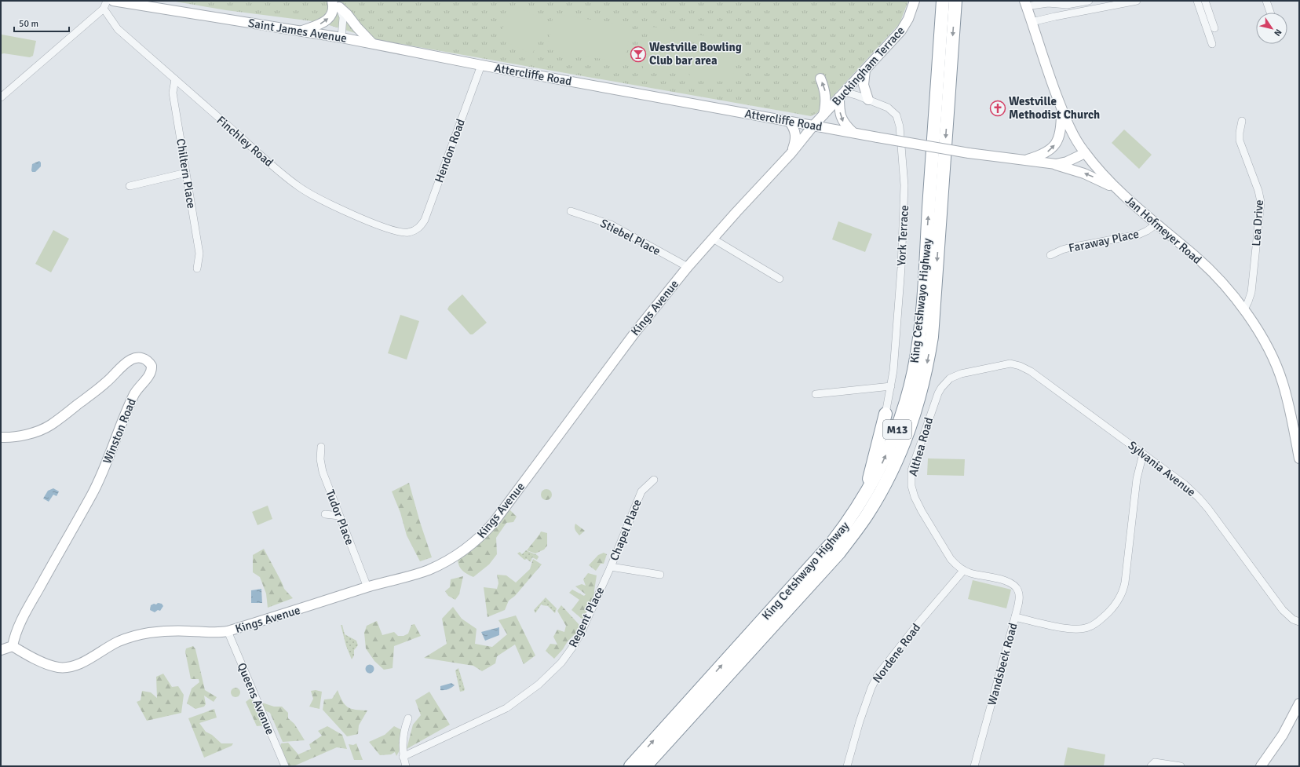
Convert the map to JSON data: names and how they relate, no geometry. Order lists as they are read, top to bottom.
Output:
{
  "streets": {
    "highway": ["King Cetshwayo Highway", "M13"],
    "street": [
      "Saint James Avenue",
      "Buckingham Terrace",
      "Attercliffe Road",
      "Finchley Road",
      "Hendon Road",
      "Chiltern Place",
      "Lea Drive",
      "Jan Hofmeyer Road",
      "York Terrace",
      "Stiebel Place",
      "Faraway Place",
      "Kings Avenue",
      "Winston Road",
      "Althea Road",
      "Sylvania Avenue",
      "Tudor Place",
      "Chapel Place",
      "Regent Place",
      "Nordene Road",
      "Wandsbeck Road",
      "Queens Avenue"
    ]
  },
  "crossings": [
    ["Saint James Avenue", "Attercliffe Road"],
    ["Saint James Avenue", "Hendon Road"],
    ["Buckingham Terrace", "Attercliffe Road"],
    ["Buckingham Terrace", "York Terrace"],
    ["Buckingham Terrace", "Kings Avenue"],
    ["Attercliffe Road", "Hendon Road"],
    ["Attercliffe Road", "Jan Hofmeyer Road"],
    ["Attercliffe Road", "Kings Avenue"],
    ["Finchley Road", "Hendon Road"],
    ["Finchley Road", "Chiltern Place"],
    ["Lea Drive", "Jan Hofmeyer Road"],
    ["Jan Hofmeyer Road", "Faraway Place"],
    ["Stiebel Place", "Kings Avenue"],
    ["Kings Avenue", "Winston Road"],
    ["Kings Avenue", "Tudor Place"],
    ["Kings Avenue", "Queens Avenue"],
    ["Althea Road", "Sylvania Avenue"],
    ["Althea Road", "Nordene Road"],
    ["Althea Road", "Wandsbeck Road"],
    ["Sylvania Avenue", "Wandsbeck Road"],
    ["Chapel Place", "Regent Place"]
  ],
  "places": {
    "bar": ["Westville Bowling Club bar area"],
    "church": ["Westville Methodist Church"]
  },
  "scale_bar": "50 m",
  "north": "bottom right"
}
